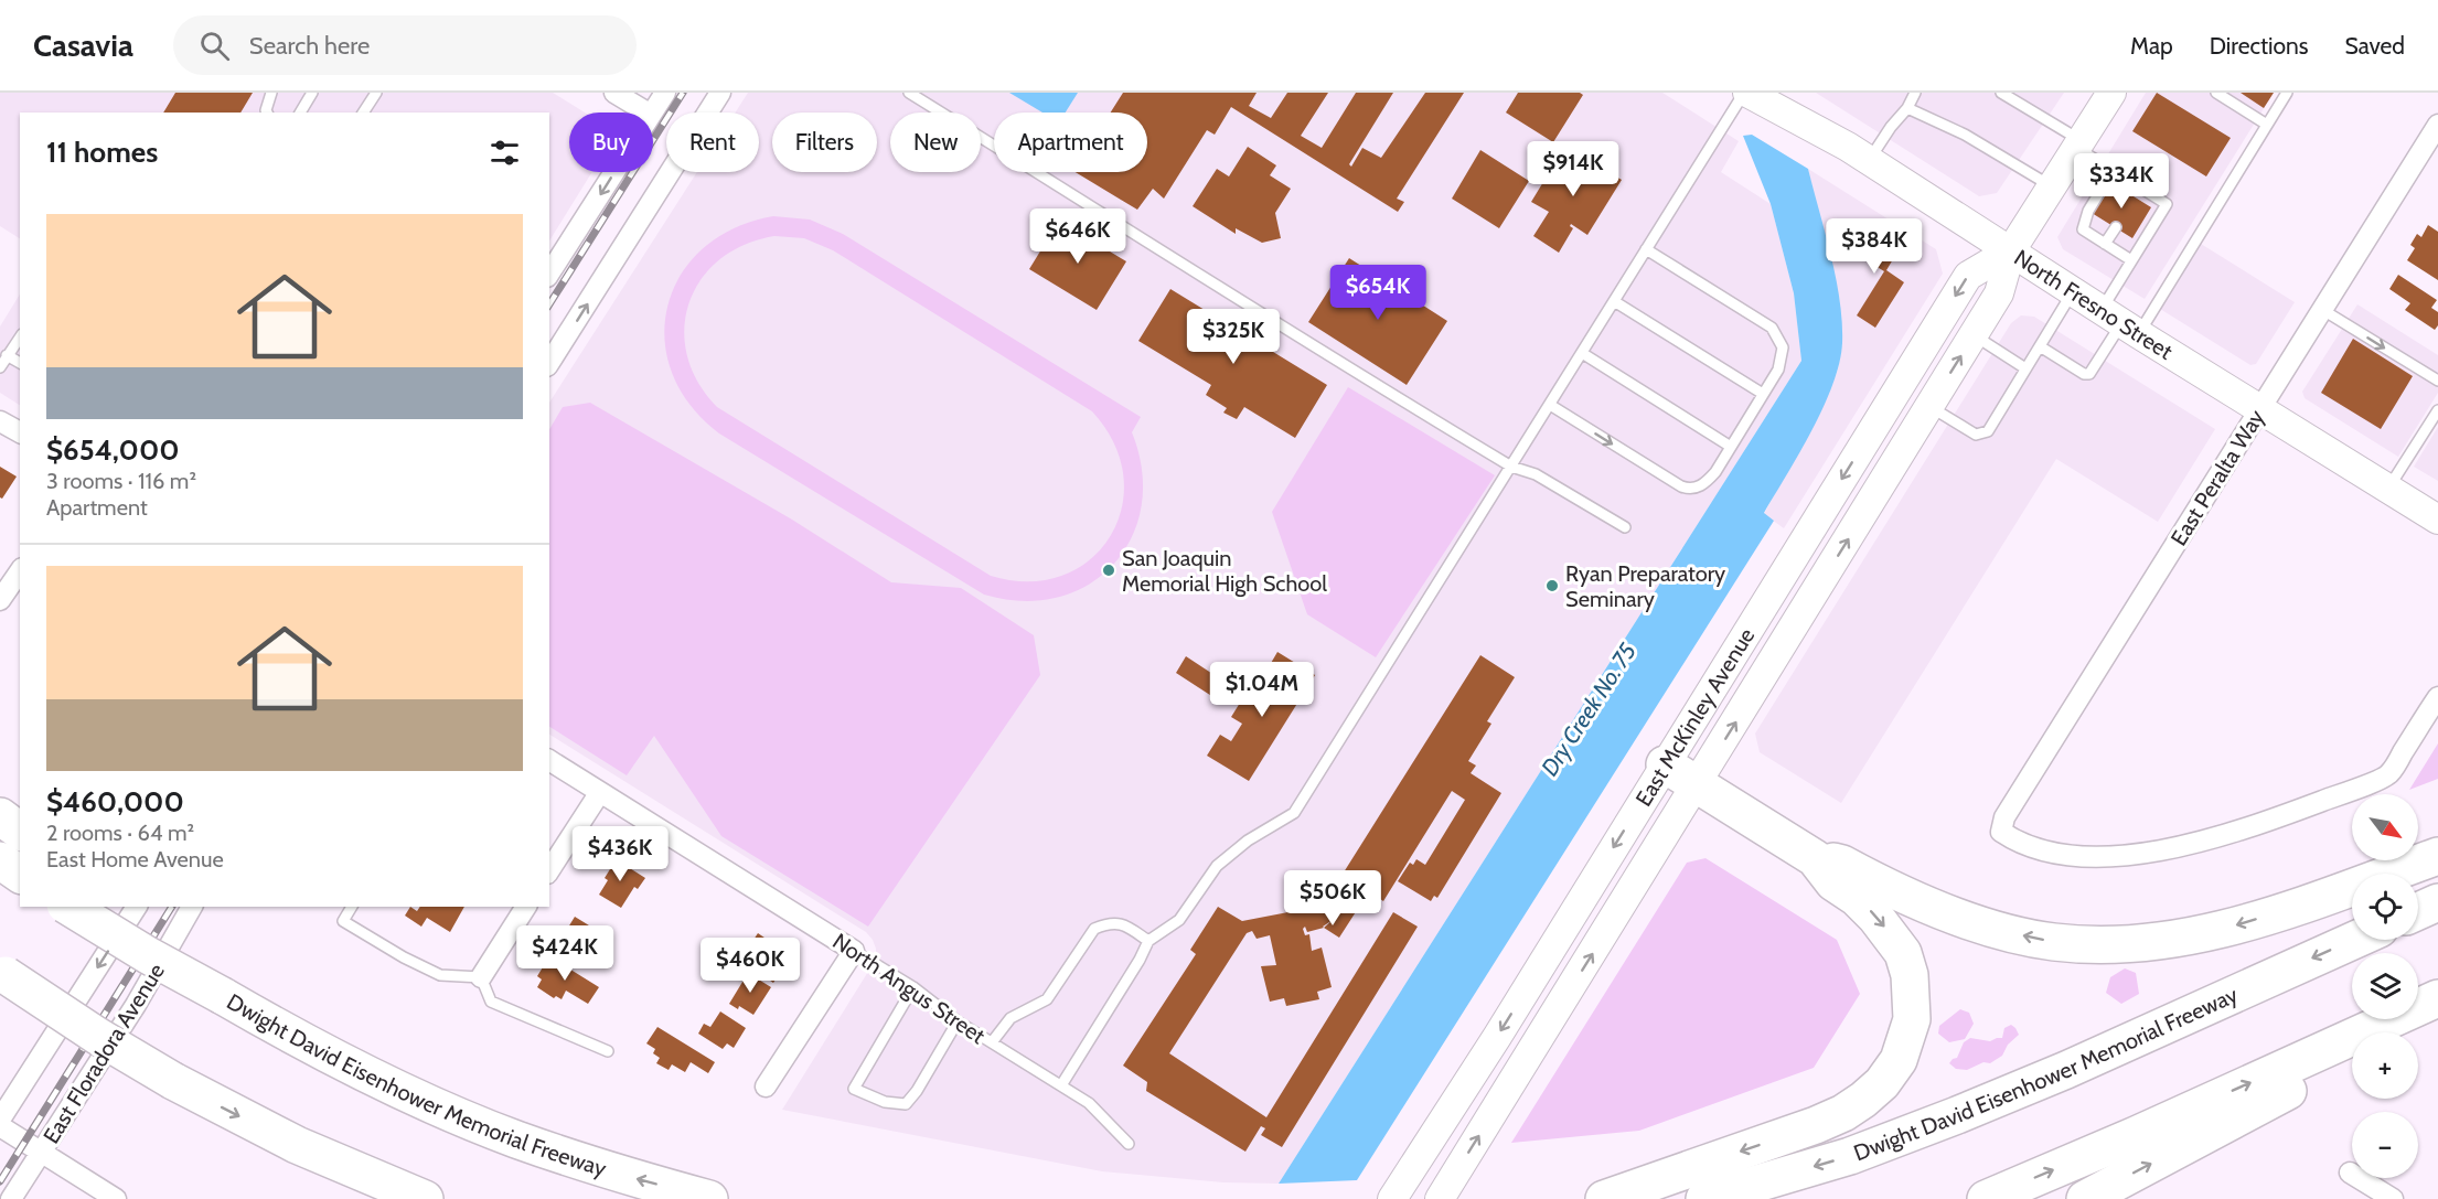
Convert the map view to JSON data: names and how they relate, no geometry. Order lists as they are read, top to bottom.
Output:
{
  "streets": {
    "highway": ["Dwight David Eisenhower Memorial Freeway"],
    "main road": ["North Fresno Street", "East McKinley Avenue"],
    "street": ["East Peralta Way", "North Angus Street", "East Floradora Avenue"]
  },
  "crossings": [
    ["North Fresno Street", "East Peralta Way"],
    ["North Fresno Street", "East McKinley Avenue"]
  ],
  "water": ["Dry Creek No. 75"],
  "places": ["San Joaquin Memorial High School", "Ryan Preparatory Seminary"],
  "north": "bottom right",
  "page": {
    "header": "Casavia",
    "search": "Search here",
    "nav": ["Map", "Directions", "Saved"],
    "chip": [
      "Buy",
      "Rent",
      "Filters",
      "New",
      "Apartment"
    ],
    "heading": "11 homes",
    "price": [
      "$914K",
      "$334K",
      "$646K",
      "$384K",
      "$654K",
      "$325K",
      "$1.04M",
      "$436K",
      "$506K",
      "$424K",
      "$460K"
    ],
    "list": [
      {
        "name": "$654,000",
        "note": "3 rooms · 116 m² · Apartment"
      },
      {
        "name": "$460,000",
        "note": "2 rooms · 64 m² · East Home Avenue"
      }
    ],
    "map_buttons": ["+", "−"]
  }
}
